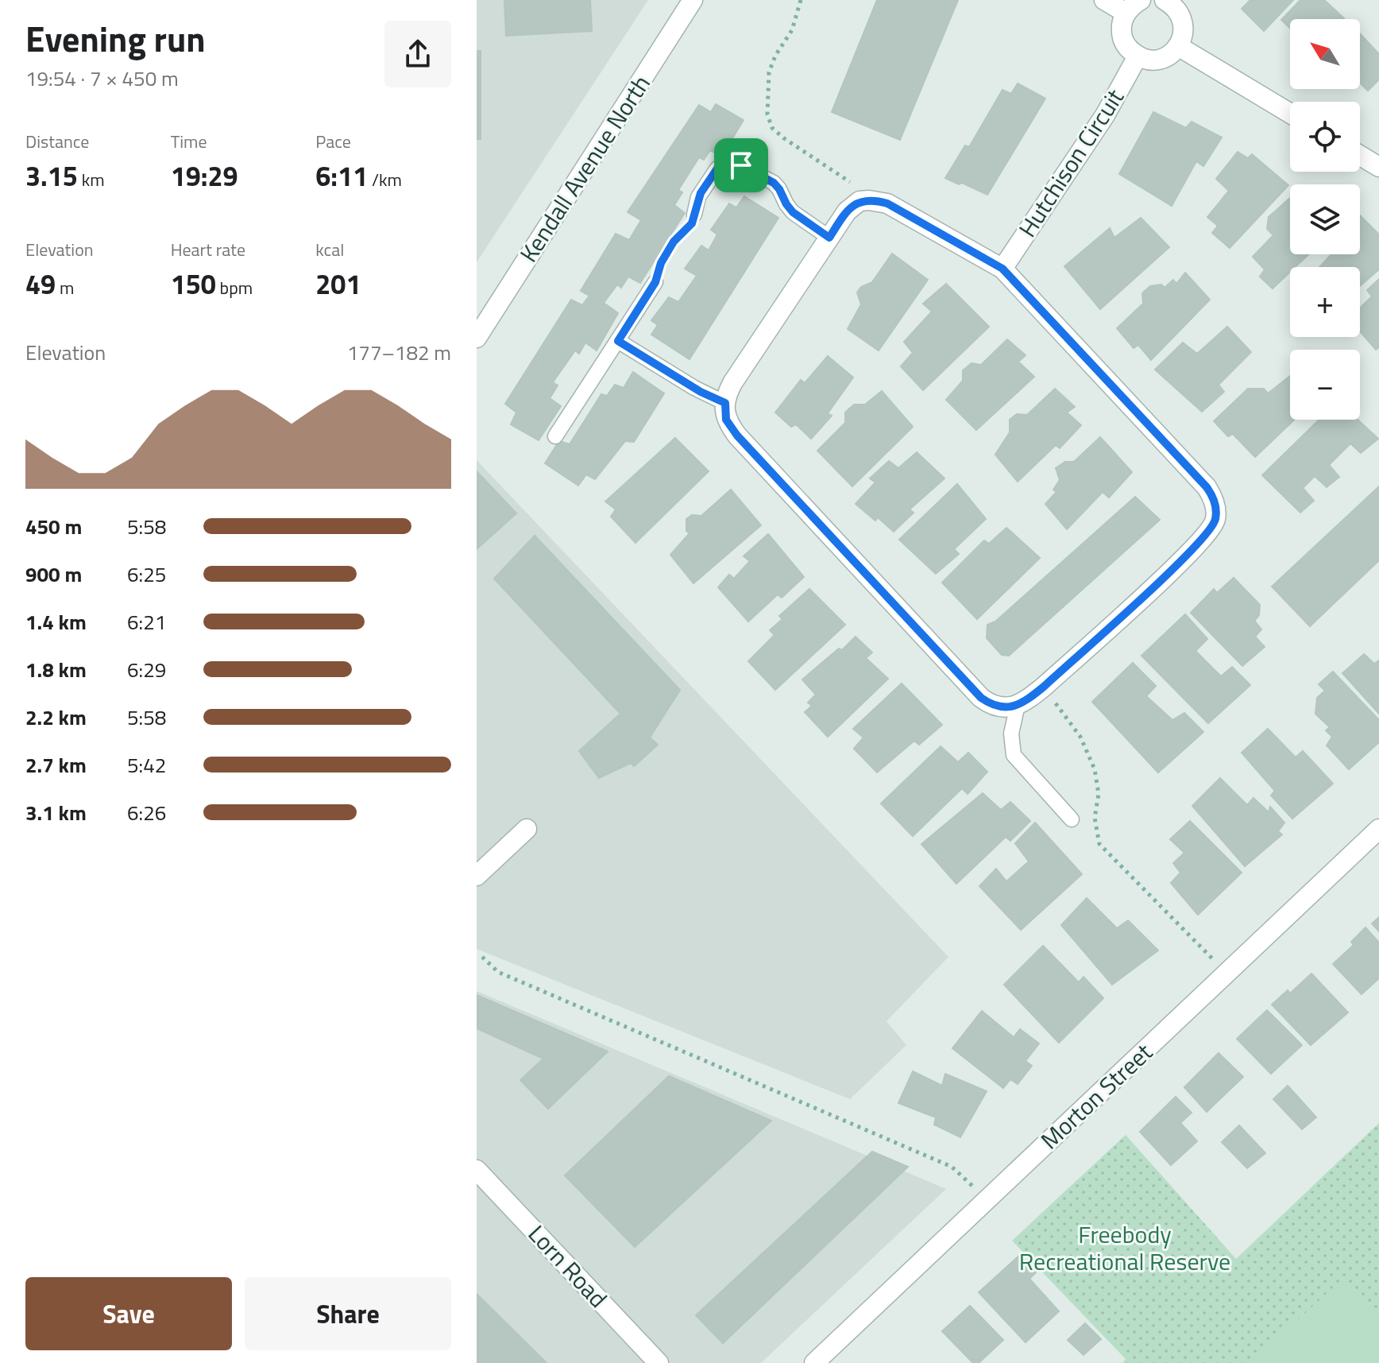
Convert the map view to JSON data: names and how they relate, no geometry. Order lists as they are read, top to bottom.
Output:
{
  "streets": {
    "street": [
      "Hutchison Circuit",
      "Kendall Avenue North",
      "Morton Street",
      "Lorn Road"
    ]
  },
  "parks": ["Freebody Recreational Reserve"],
  "north": "top left",
  "page": {
    "heading": ["Evening run", "19:54 · 7 × 450 m"],
    "map_buttons": ["+", "−"],
    "stats": [
      ["Distance", "3.15 km"],
      ["Time", "19:29"],
      ["Pace", "6:11 /km"],
      ["Elevation", "49 m"],
      ["Heart rate", "150 bpm"],
      ["kcal", "201"]
    ],
    "chart": ["Elevation", "177–182 m"],
    "list": [
      {
        "name": "450 m",
        "note": "5:58"
      },
      {
        "name": "900 m",
        "note": "6:25"
      },
      {
        "name": "1.4 km",
        "note": "6:21"
      },
      {
        "name": "1.8 km",
        "note": "6:29"
      },
      {
        "name": "2.2 km",
        "note": "5:58"
      },
      {
        "name": "2.7 km",
        "note": "5:42"
      },
      {
        "name": "3.1 km",
        "note": "6:26"
      }
    ],
    "buttons": ["Save", "Share"]
  }
}
